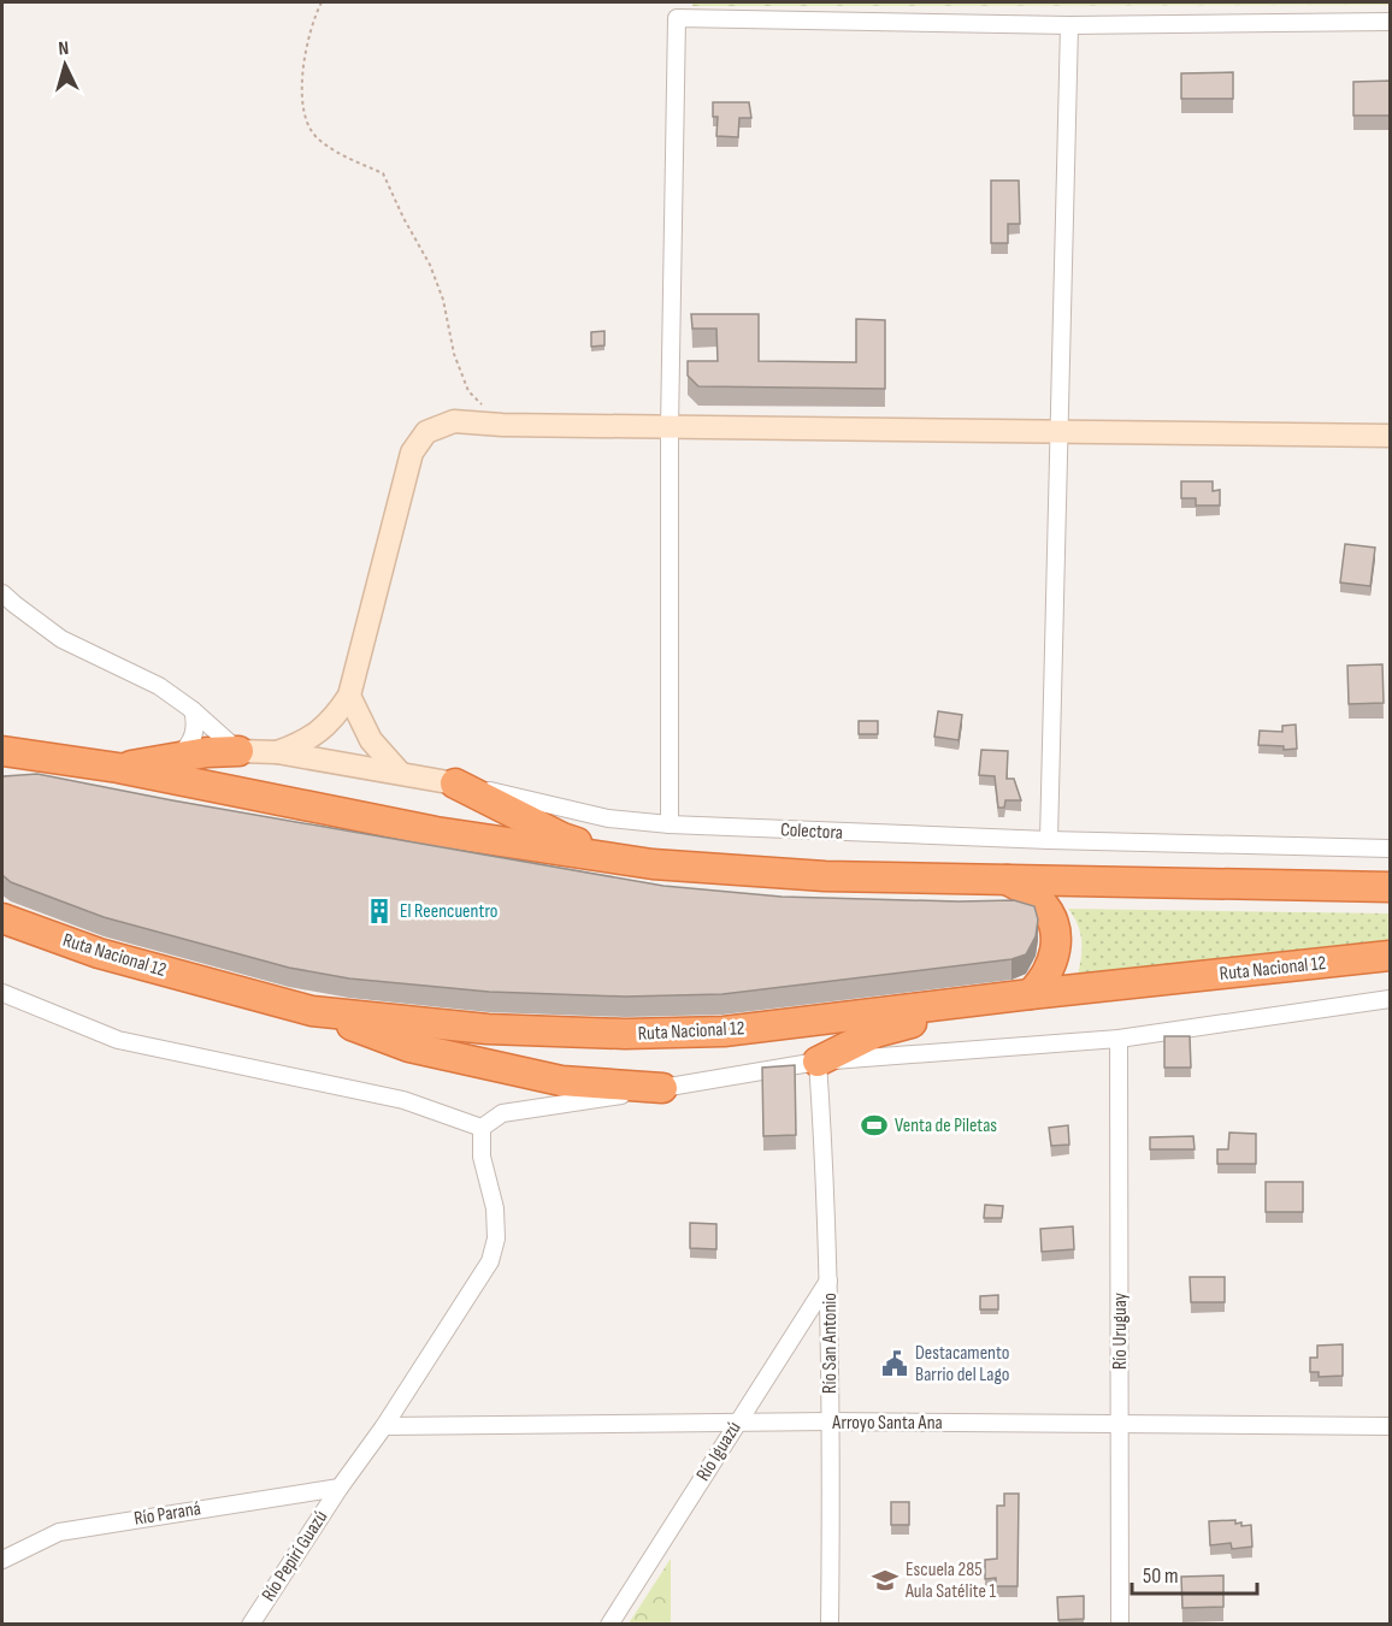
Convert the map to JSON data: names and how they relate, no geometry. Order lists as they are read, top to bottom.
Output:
{
  "streets": {
    "highway": ["Ruta Nacional 12"],
    "main road": ["Colectora"],
    "street": [
      "Río Uruguay",
      "Río San Antonio",
      "Arroyo Santa Ana",
      "Río Iguazú",
      "Río Paraná",
      "Río Pepirí Guazú"
    ]
  },
  "crossings": [
    ["Río Uruguay", "Arroyo Santa Ana"],
    ["Río San Antonio", "Arroyo Santa Ana"],
    ["Río San Antonio", "Río Iguazú"],
    ["Arroyo Santa Ana", "Río Iguazú"],
    ["Arroyo Santa Ana", "Río Pepirí Guazú"],
    ["Río Paraná", "Río Pepirí Guazú"]
  ],
  "places": {
    "building": ["El Reencuentro"],
    "sports": ["Venta de Piletas"],
    "public building": ["Destacamento Barrio del Lago"],
    "school or university": ["Escuela 285 Aula Satélite 1"]
  },
  "scale_bar": "50 m",
  "north": "top"
}
